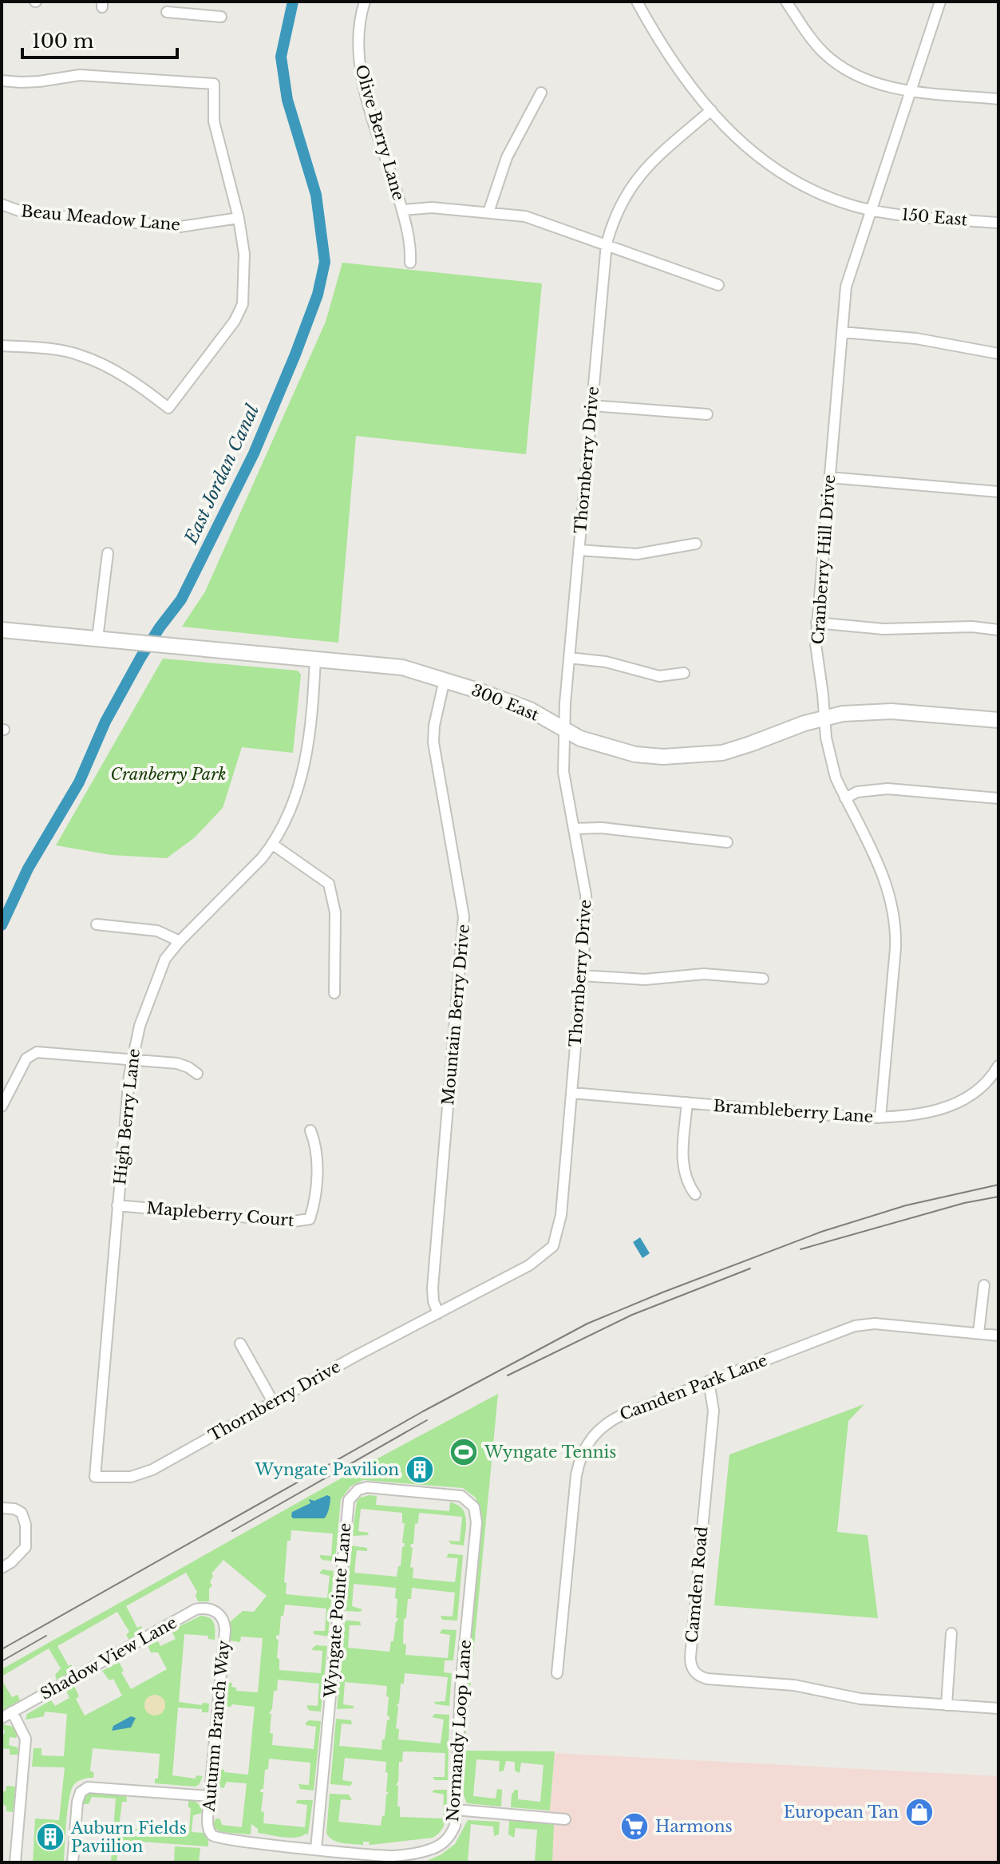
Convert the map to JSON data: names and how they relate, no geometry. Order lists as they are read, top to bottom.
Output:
{
  "streets": {
    "street": [
      "Olive Berry Lane",
      "150 East",
      "Beau Meadow Lane",
      "Thornberry Drive",
      "Cranberry Hill Drive",
      "300 East",
      "Mountain Berry Drive",
      "Brambleberry Lane",
      "High Berry Lane",
      "Mapleberry Court",
      "Camden Park Lane",
      "Camden Road",
      "Wyngate Pointe Lane",
      "Shadow View Lane",
      "Autumn Branch Way",
      "Normandy Loop Lane"
    ]
  },
  "crossings": [
    ["150 East", "Cranberry Hill Drive"],
    ["Thornberry Drive", "300 East"],
    ["Thornberry Drive", "Mountain Berry Drive"],
    ["Thornberry Drive", "Brambleberry Lane"],
    ["Thornberry Drive", "High Berry Lane"],
    ["Cranberry Hill Drive", "300 East"],
    ["Cranberry Hill Drive", "Brambleberry Lane"],
    ["300 East", "Mountain Berry Drive"],
    ["300 East", "High Berry Lane"],
    ["High Berry Lane", "Mapleberry Court"],
    ["Camden Park Lane", "Camden Road"],
    ["Wyngate Pointe Lane", "Normandy Loop Lane"],
    ["Shadow View Lane", "Autumn Branch Way"],
    ["Autumn Branch Way", "Normandy Loop Lane"]
  ],
  "water": ["East Jordan Canal"],
  "parks": ["Cranberry Park"],
  "places": {
    "sports": ["Wyngate Tennis"],
    "building": ["Wyngate Pavilion", "Auburn Fields Paviilion"],
    "shop": ["European Tan"],
    "supermarket": ["Harmons"]
  },
  "scale_bar": "100 m"
}
